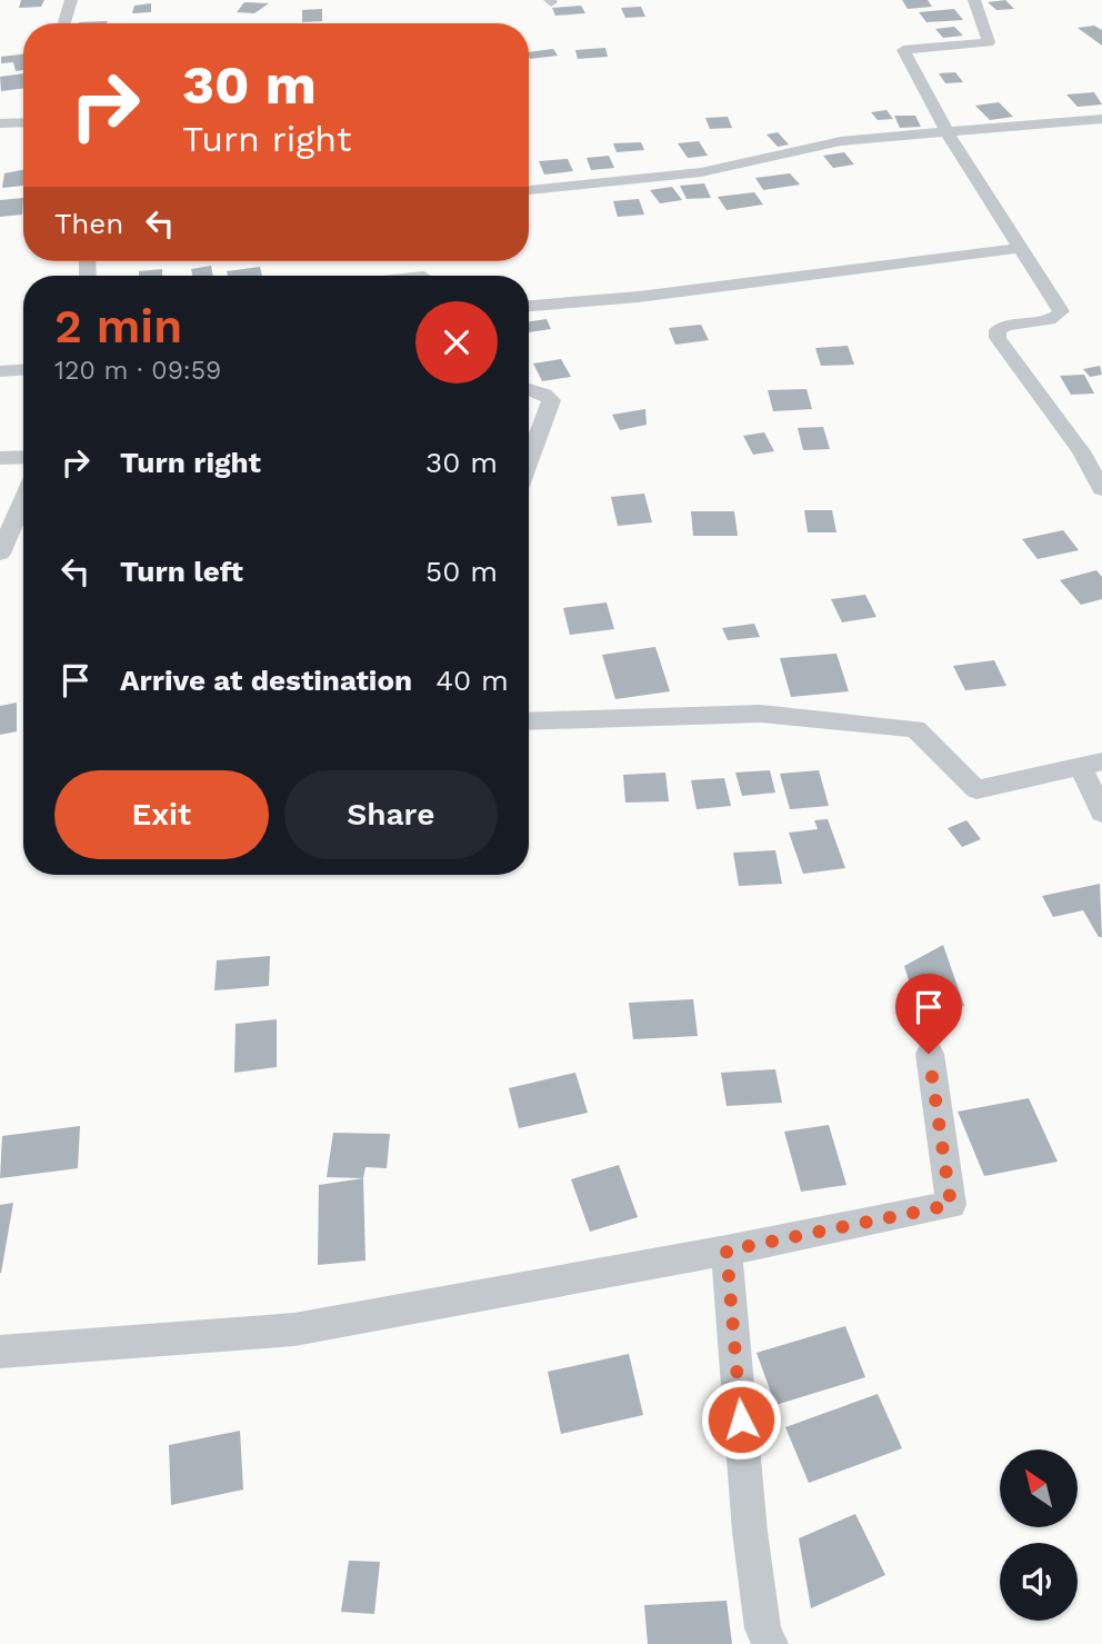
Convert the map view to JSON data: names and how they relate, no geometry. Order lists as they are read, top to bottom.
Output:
{
  "north": "top left",
  "page": {
    "turn": ["30 m", "Turn right"],
    "then": "Then",
    "heading": ["2 min", "120 m · 09:59"],
    "list": [
      {
        "name": "Turn right",
        "value": "30 m"
      },
      {
        "name": "Turn left",
        "value": "50 m"
      },
      {
        "name": "Arrive at destination",
        "value": "40 m"
      }
    ],
    "buttons": ["Exit", "Share"]
  }
}
